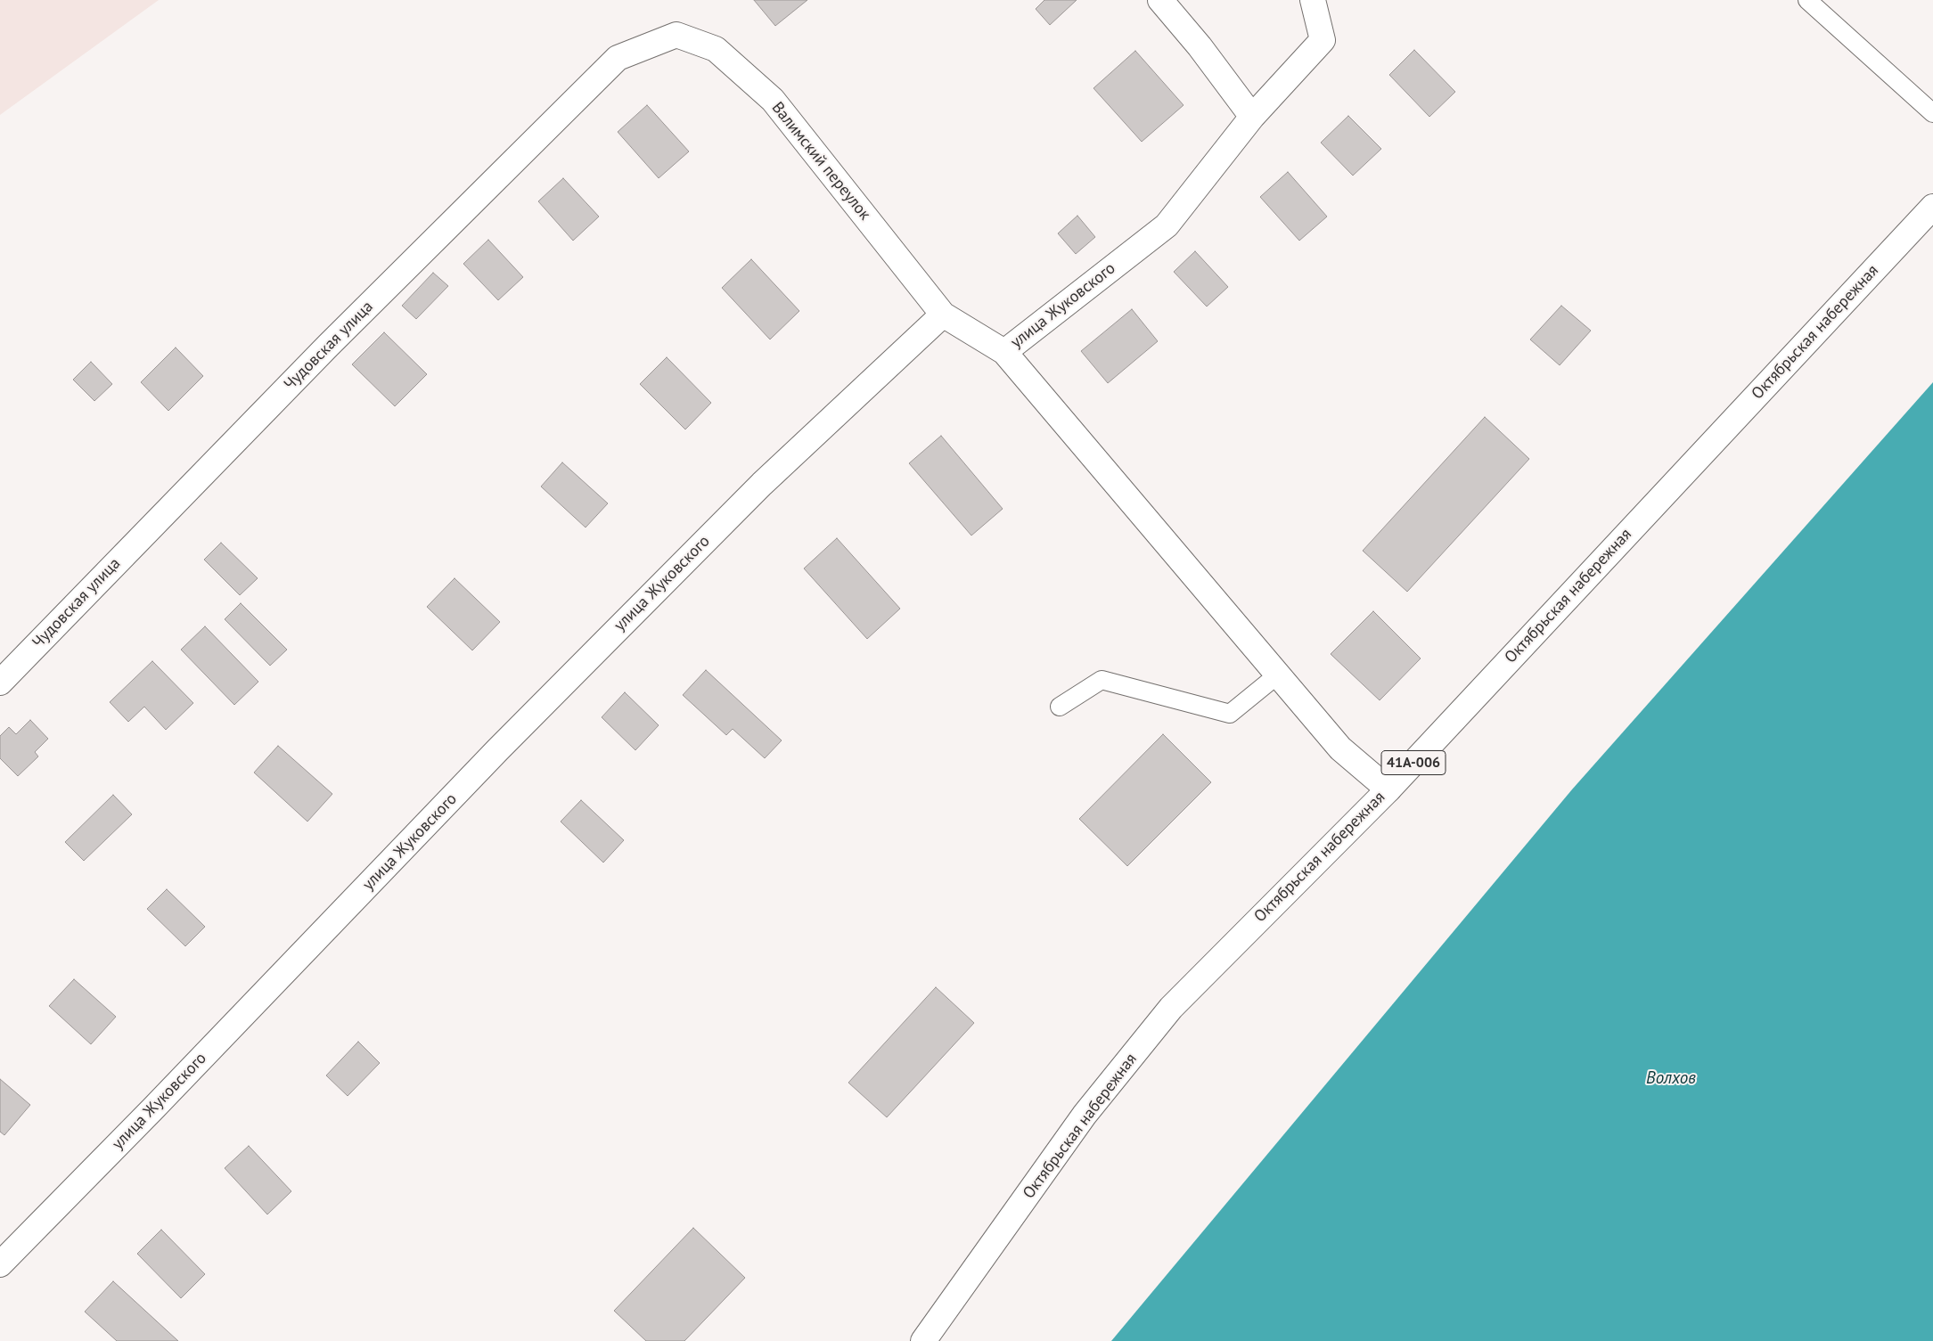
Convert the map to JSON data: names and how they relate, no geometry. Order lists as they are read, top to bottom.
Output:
{
  "streets": {
    "street": [
      "Валимский переулок",
      "улица Жуковского",
      "Октябрьская набережная",
      "Чудовская улица",
      "41А-006"
    ]
  },
  "crossings": [
    ["Валимский переулок", "улица Жуковского"],
    ["Валимский переулок", "Чудовская улица"]
  ],
  "water": ["Волхов"]
}
